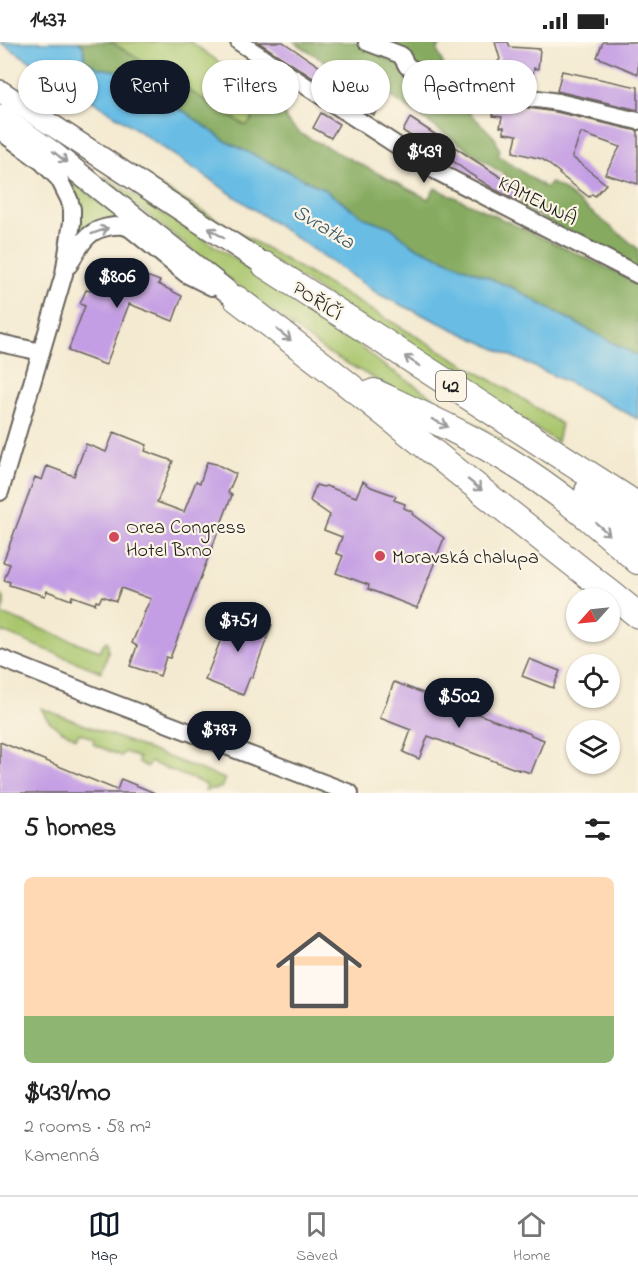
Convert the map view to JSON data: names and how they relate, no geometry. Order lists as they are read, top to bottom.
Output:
{
  "streets": {
    "highway": ["POŘÍČÍ", "42"],
    "street": ["KAMENNÁ"]
  },
  "crossings": [
    ["POŘÍČÍ", "42"]
  ],
  "water": ["Svratka"],
  "places": ["Orea Congress Hotel Brno", "Moravská chalupa"],
  "north": "bottom left",
  "page": {
    "status": "14:37",
    "chip": [
      "Buy",
      "Rent",
      "Filters",
      "New",
      "Apartment"
    ],
    "price": [
      "$439",
      "$806",
      "$751",
      "$502",
      "$787"
    ],
    "heading": "5 homes",
    "list": [
      {
        "name": "$439/mo",
        "note": "2 rooms · 58 m² · Kamenná"
      }
    ],
    "tabs": ["Map", "Saved", "Home"]
  }
}
